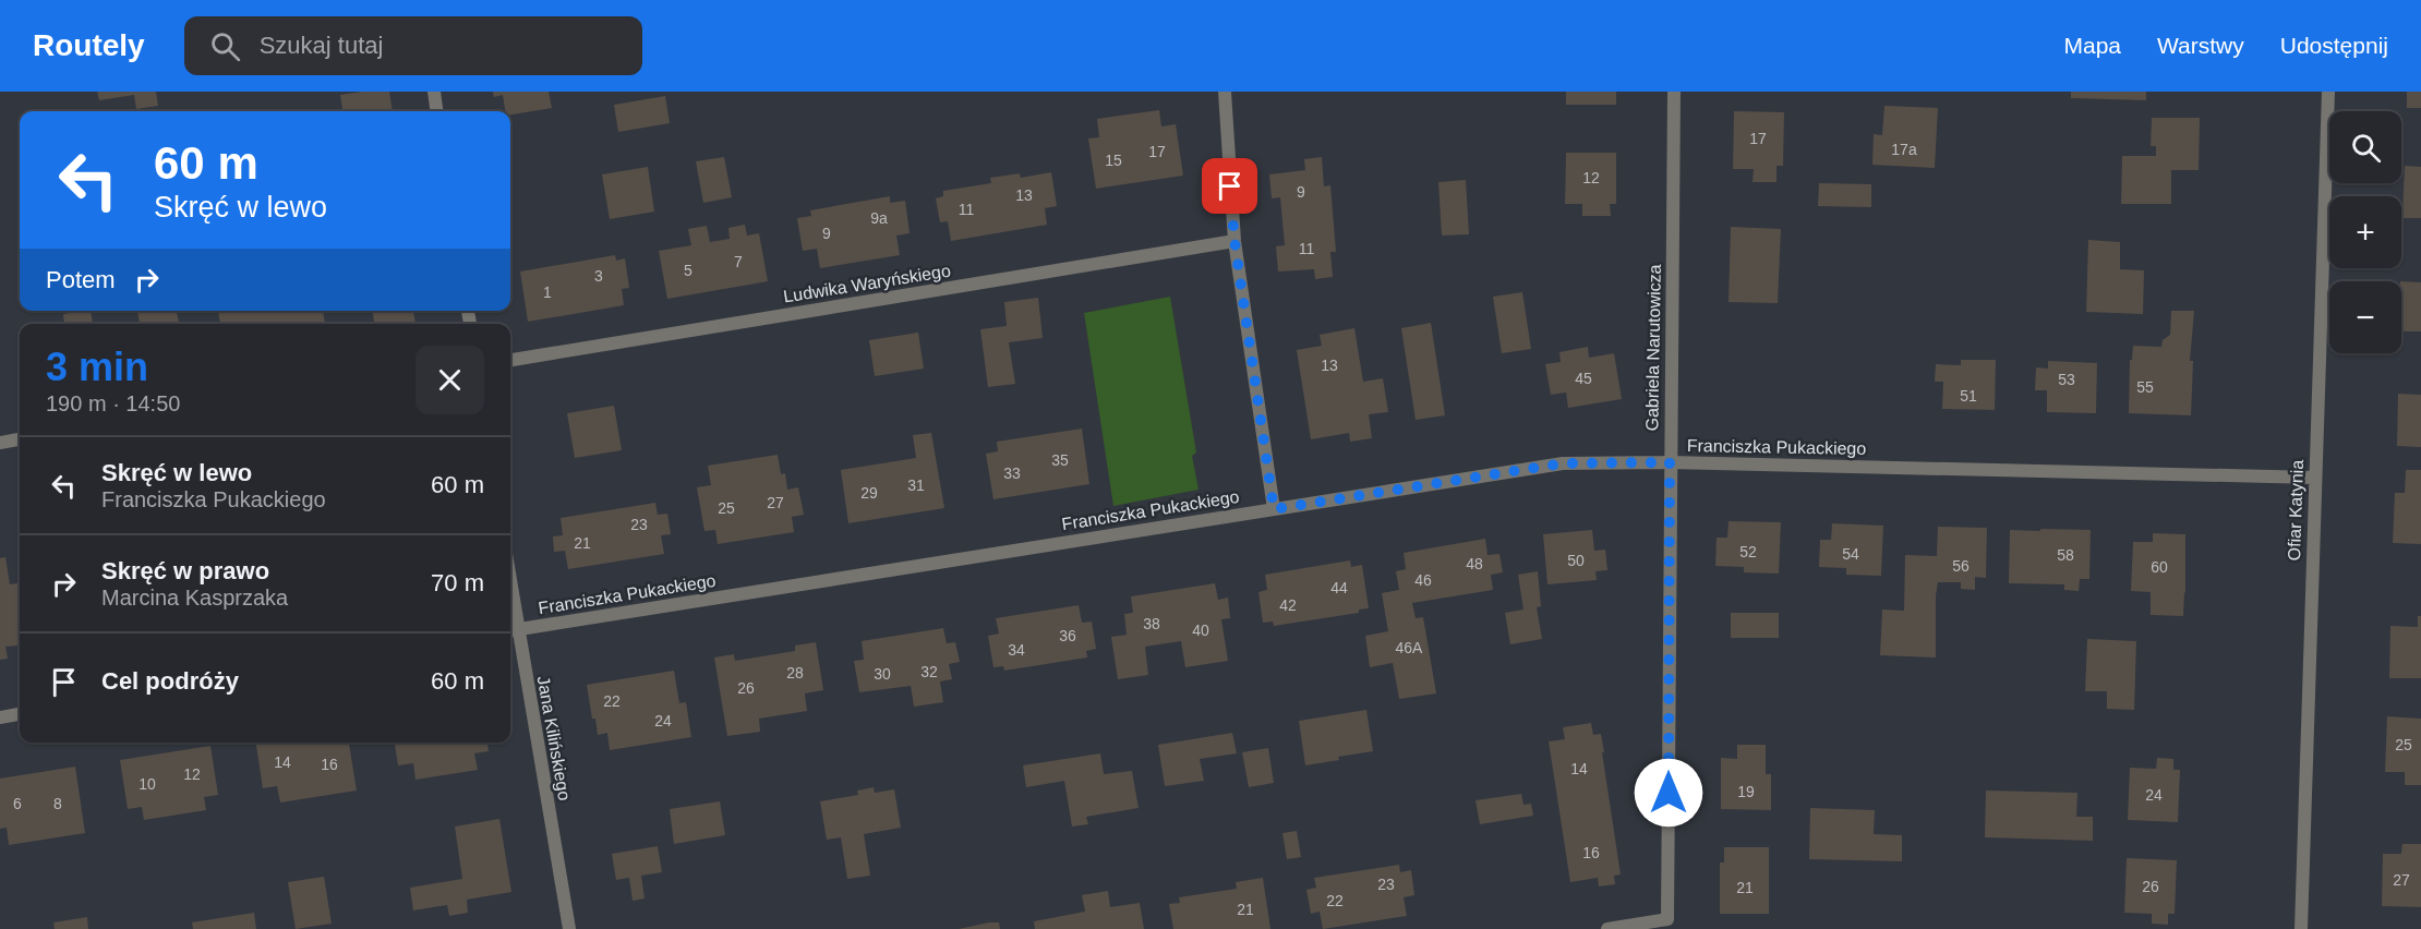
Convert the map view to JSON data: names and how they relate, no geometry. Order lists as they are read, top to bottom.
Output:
{
  "streets": {
    "street": [
      "Ludwika Waryńskiego",
      "Gabriela Narutowicza",
      "Franciszka Pukackiego",
      "Ofiar Katynia",
      "Jana Kilińskiego"
    ]
  },
  "crossings": [
    ["Gabriela Narutowicza", "Franciszka Pukackiego"],
    ["Franciszka Pukackiego", "Ofiar Katynia"],
    ["Franciszka Pukackiego", "Jana Kilińskiego"]
  ],
  "house_numbers": [
    "17",
    "17a",
    "17",
    "15",
    "12",
    "9",
    "13",
    "11",
    "9a",
    "9",
    "11",
    "7",
    "5",
    "3",
    "1",
    "13",
    "45",
    "53",
    "55",
    "51",
    "35",
    "33",
    "31",
    "29",
    "27",
    "25",
    "23",
    "21",
    "52",
    "54",
    "58",
    "50",
    "48",
    "56",
    "60",
    "46",
    "44",
    "42",
    "38",
    "40",
    "36",
    "46A",
    "34",
    "32",
    "28",
    "30",
    "26",
    "22",
    "24",
    "25",
    "14",
    "16",
    "14",
    "12",
    "10",
    "19",
    "24",
    "6",
    "8",
    "16",
    "27",
    "23",
    "26",
    "21",
    "22",
    "21"
  ],
  "page": {
    "header": "Routely",
    "search": "Szukaj tutaj",
    "nav": ["Mapa", "Warstwy", "Udostępnij"],
    "map_buttons": ["+", "−"],
    "turn": ["60 m", "Skręć w lewo"],
    "then": "Potem",
    "heading": ["3 min", "190 m · 14:50"],
    "list": [
      {
        "name": "Skręć w lewo",
        "note": "Franciszka Pukackiego",
        "value": "60 m"
      },
      {
        "name": "Skręć w prawo",
        "note": "Marcina Kasprzaka",
        "value": "70 m"
      },
      {
        "name": "Cel podróży",
        "value": "60 m"
      }
    ]
  }
}
